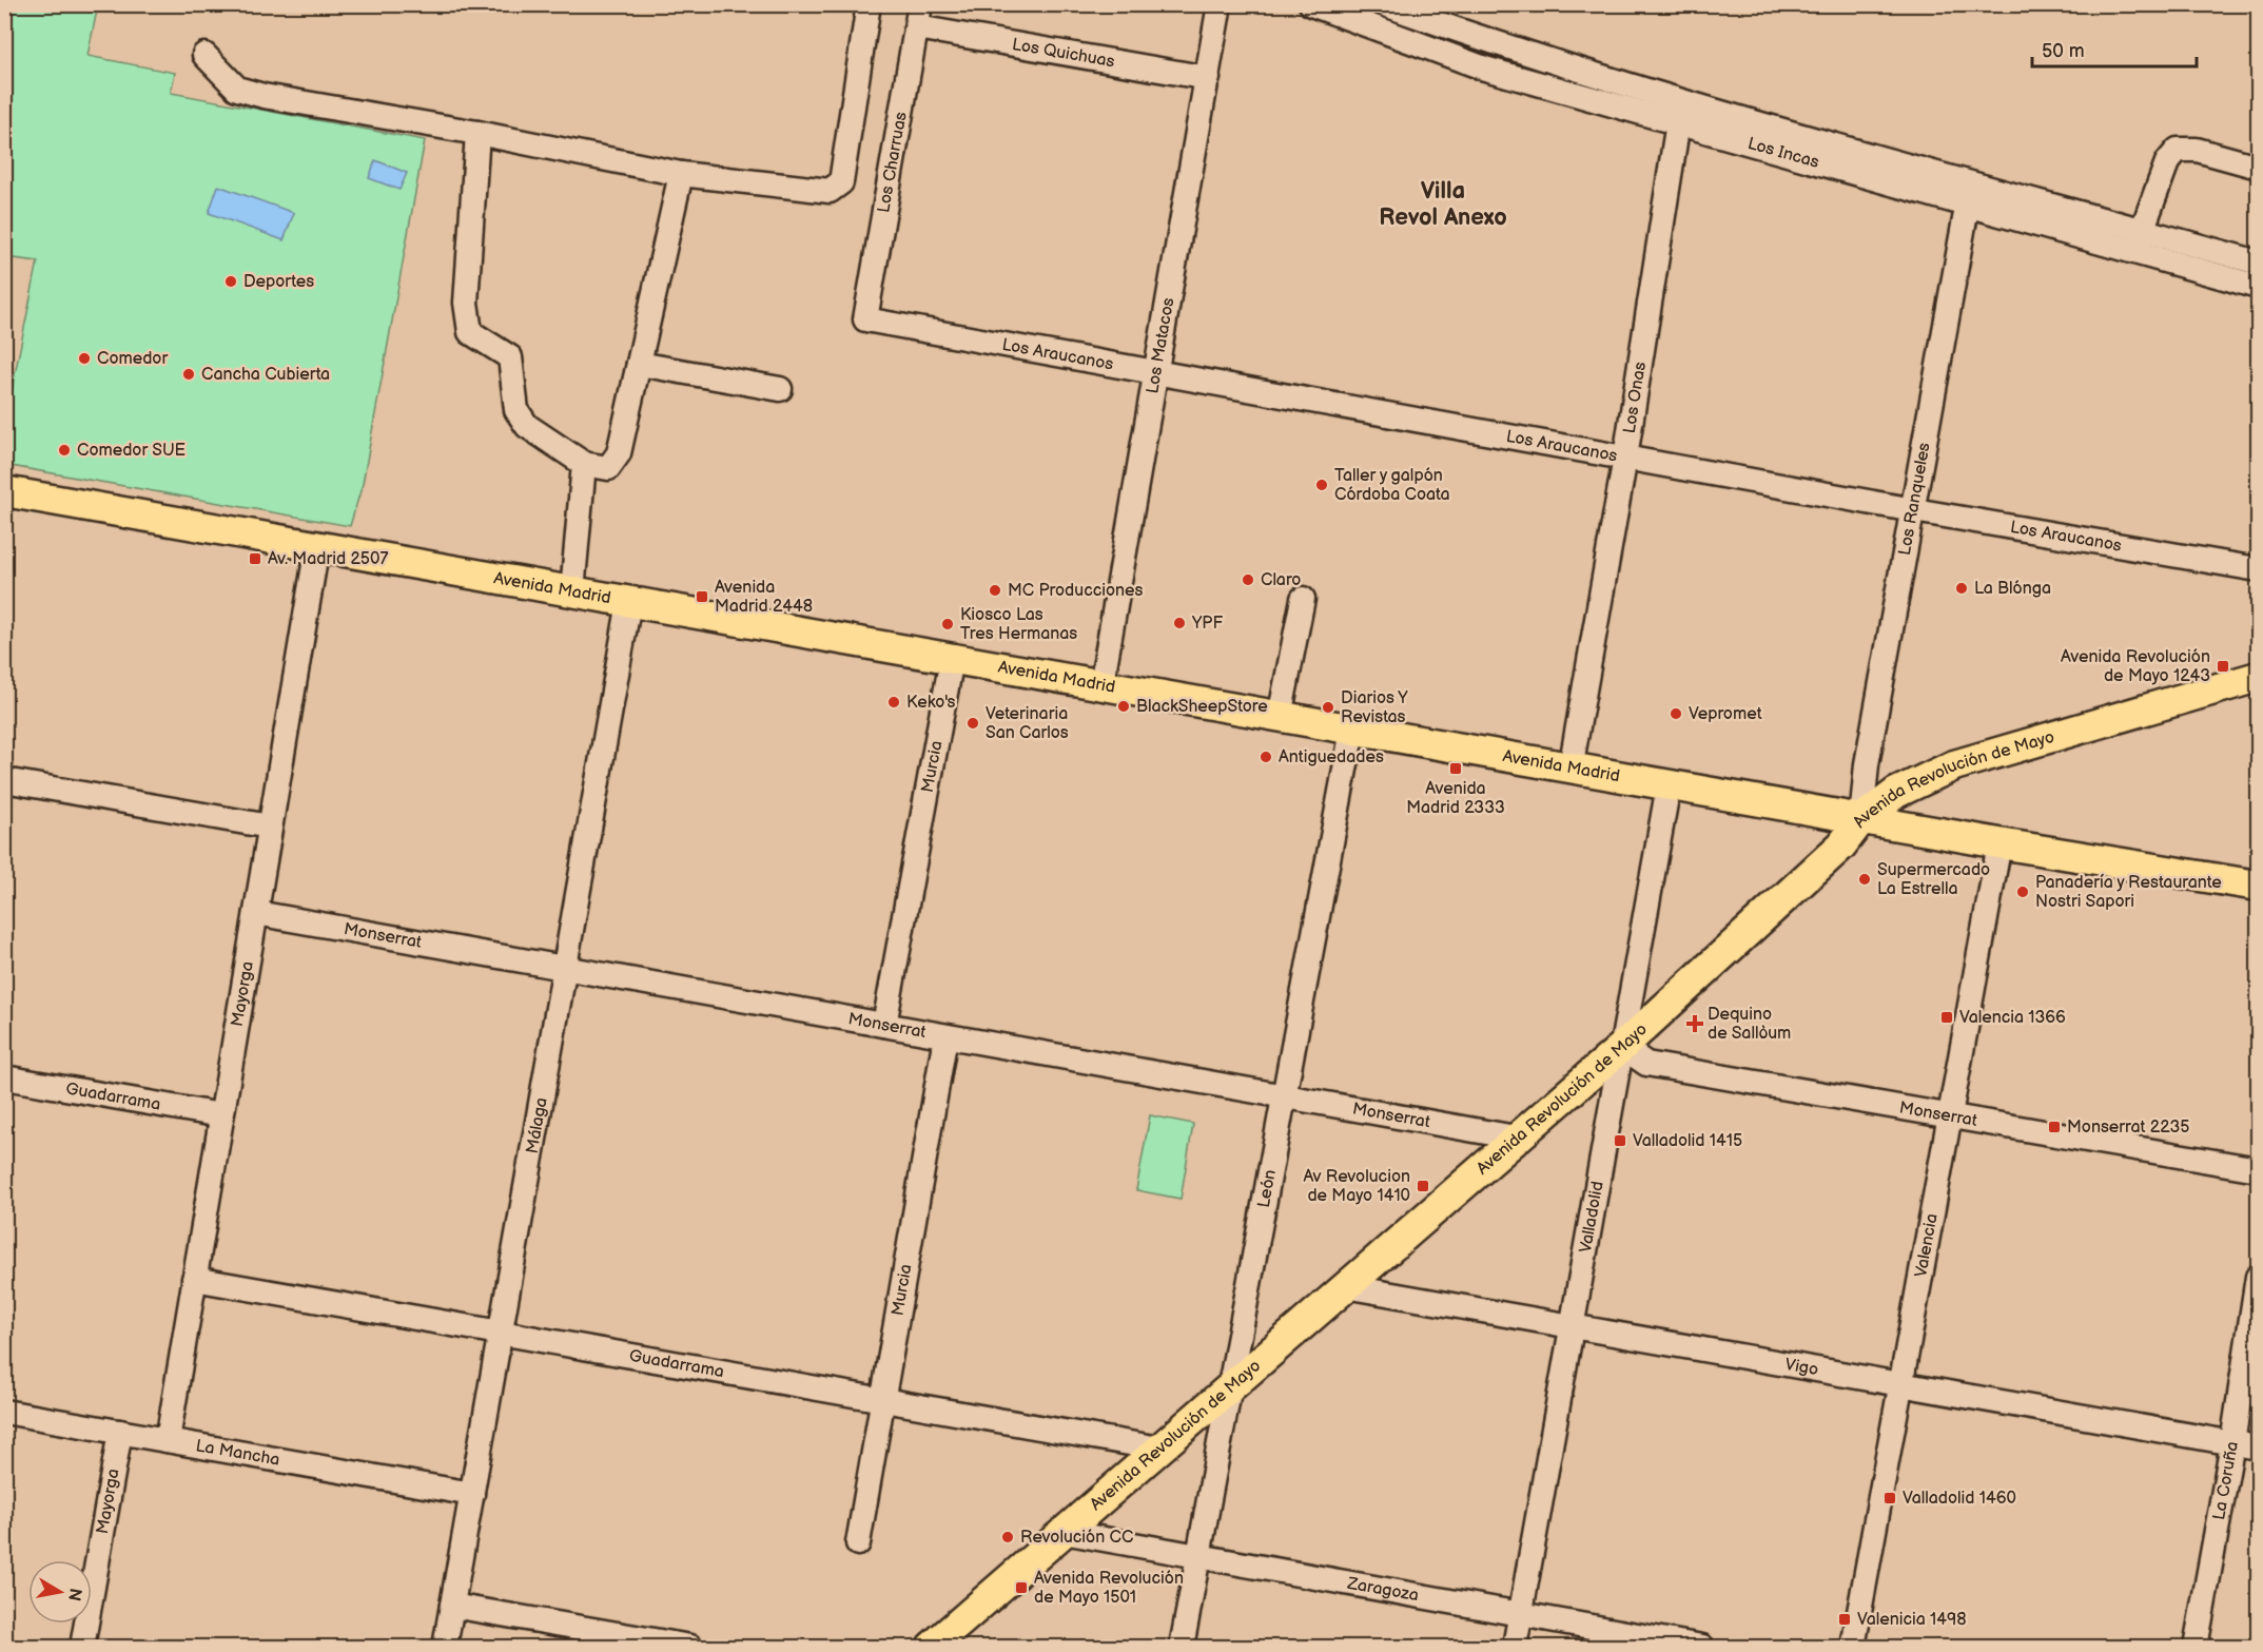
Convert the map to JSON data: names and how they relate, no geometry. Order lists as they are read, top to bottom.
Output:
{
  "streets": {
    "main road": ["Avenida Madrid", "Avenida Revolución de Mayo"],
    "street": [
      "Los Quichuas",
      "Los Incas",
      "Los Charruas",
      "Los Matacos",
      "Los Araucanos",
      "Los Onas",
      "Los Ranqueles",
      "Murcia",
      "Monserrat",
      "Mayorga",
      "Guadarrama",
      "Málaga",
      "León",
      "Valladolid",
      "Valencia",
      "Vigo",
      "La Mancha",
      "La Coruña",
      "Zaragoza"
    ]
  },
  "crossings": [
    ["Los Quichuas", "Los Charruas"],
    ["Los Quichuas", "Los Matacos"],
    ["Los Incas", "Los Onas"],
    ["Los Incas", "Los Ranqueles"],
    ["Los Charruas", "Los Araucanos"],
    ["Los Matacos", "Los Araucanos"],
    ["Los Matacos", "Avenida Madrid"],
    ["Los Araucanos", "Los Onas"],
    ["Los Araucanos", "Los Ranqueles"],
    ["Los Onas", "Avenida Madrid"],
    ["Los Ranqueles", "Avenida Madrid"],
    ["Los Ranqueles", "Avenida Revolución de Mayo"],
    ["Avenida Madrid", "Murcia"],
    ["Avenida Madrid", "Avenida Revolución de Mayo"],
    ["Avenida Madrid", "Mayorga"],
    ["Avenida Madrid", "Málaga"],
    ["Avenida Madrid", "León"],
    ["Avenida Madrid", "Valladolid"],
    ["Avenida Madrid", "Valencia"],
    ["Murcia", "Monserrat"],
    ["Murcia", "Guadarrama"],
    ["Avenida Revolución de Mayo", "Monserrat"],
    ["Avenida Revolución de Mayo", "Guadarrama"],
    ["Avenida Revolución de Mayo", "León"],
    ["Avenida Revolución de Mayo", "Valladolid"],
    ["Avenida Revolución de Mayo", "Vigo"],
    ["Avenida Revolución de Mayo", "Zaragoza"],
    ["Monserrat", "Mayorga"],
    ["Monserrat", "Málaga"],
    ["Monserrat", "León"],
    ["Monserrat", "Valladolid"],
    ["Monserrat", "Valencia"],
    ["Mayorga", "Guadarrama"],
    ["Mayorga", "La Mancha"],
    ["Guadarrama", "Málaga"],
    ["Málaga", "La Mancha"],
    ["León", "Zaragoza"],
    ["Valladolid", "Vigo"],
    ["Valladolid", "Zaragoza"],
    ["Valencia", "Vigo"],
    ["Vigo", "La Coruña"]
  ],
  "districts": ["Villa Revol Anexo"],
  "places": {
    "other": [
      "Deportes",
      "Comedor",
      "Cancha Cubierta",
      "Comedor SUE",
      "Taller y galpón Córdoba Coata",
      "Claro",
      "La Blónga",
      "MC Producciones",
      "YPF",
      "Kiosco Las Tres Hermanas",
      "Keko's",
      "BlackSheepStore",
      "Diarios Y Revistas",
      "Vepromet",
      "Veterinaria San Carlos",
      "Antiguedades",
      "Supermercado La Estrella",
      "Panadería y Restaurante Nostri Sapori",
      "Revolución CC"
    ],
    "transit": [
      "Av. Madrid 2507",
      "Avenida Madrid 2448",
      "Avenida Revolución de Mayo 1243",
      "Avenida Madrid 2333",
      "Valencia 1366",
      "Monserrat 2235",
      "Valladolid 1415",
      "Av Revolucion de Mayo 1410",
      "Valladolid 1460",
      "Avenida Revolución de Mayo 1501",
      "Valenicia 1498"
    ],
    "health": ["Dequino de Sallòum"]
  },
  "scale_bar": "50 m",
  "north": "right"
}
